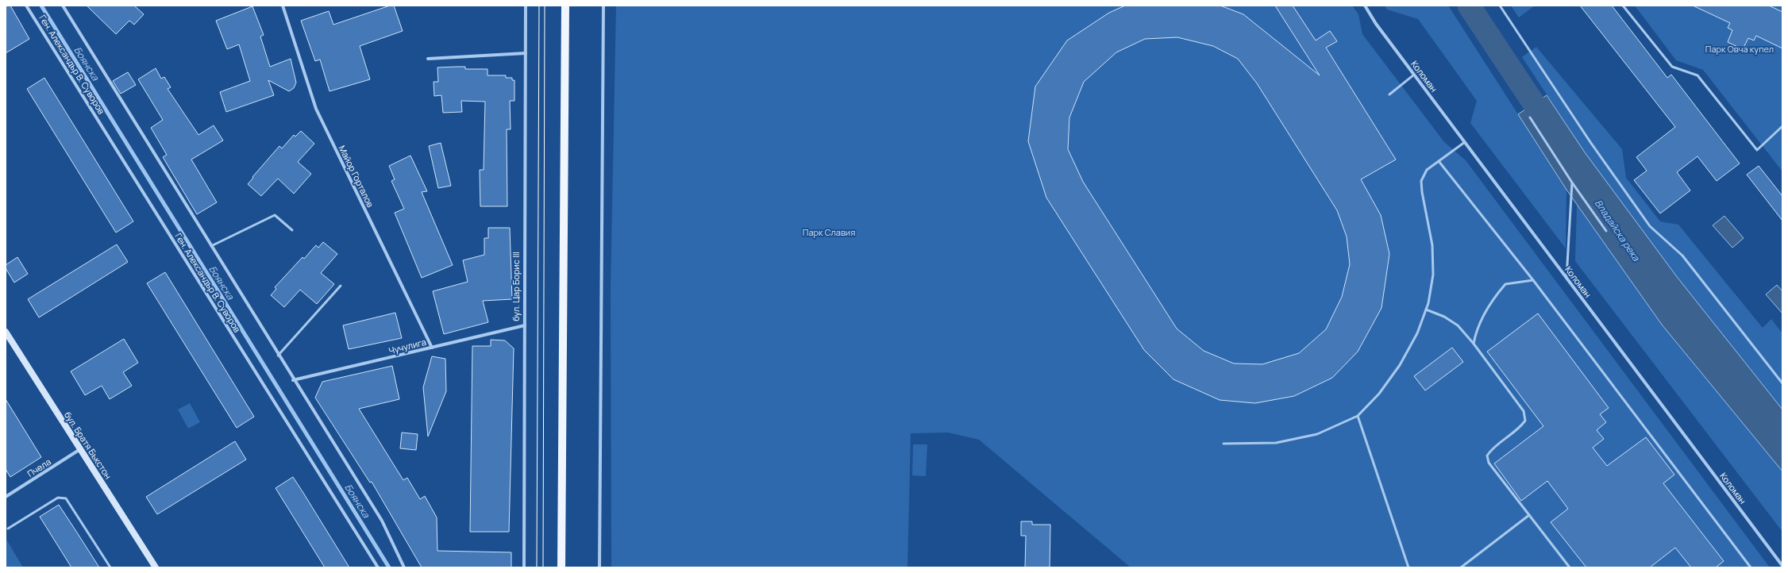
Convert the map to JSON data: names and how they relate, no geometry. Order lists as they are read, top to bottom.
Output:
{
  "streets": {
    "street": [
      "Ген. Александър В. Суворов",
      "Коломан",
      "Майор Горталов",
      "бул. Цар Борис III",
      "Чучулига",
      "бул. Братя Бъкстон",
      "Пчела"
    ]
  },
  "crossings": [
    ["Майор Горталов", "Чучулига"],
    ["бул. Цар Борис III", "Чучулига"],
    ["бул. Братя Бъкстон", "Пчела"]
  ],
  "water": ["Боянска", "Владайска река"],
  "parks": ["Парк Овча купел", "Парк Славия"]
}
